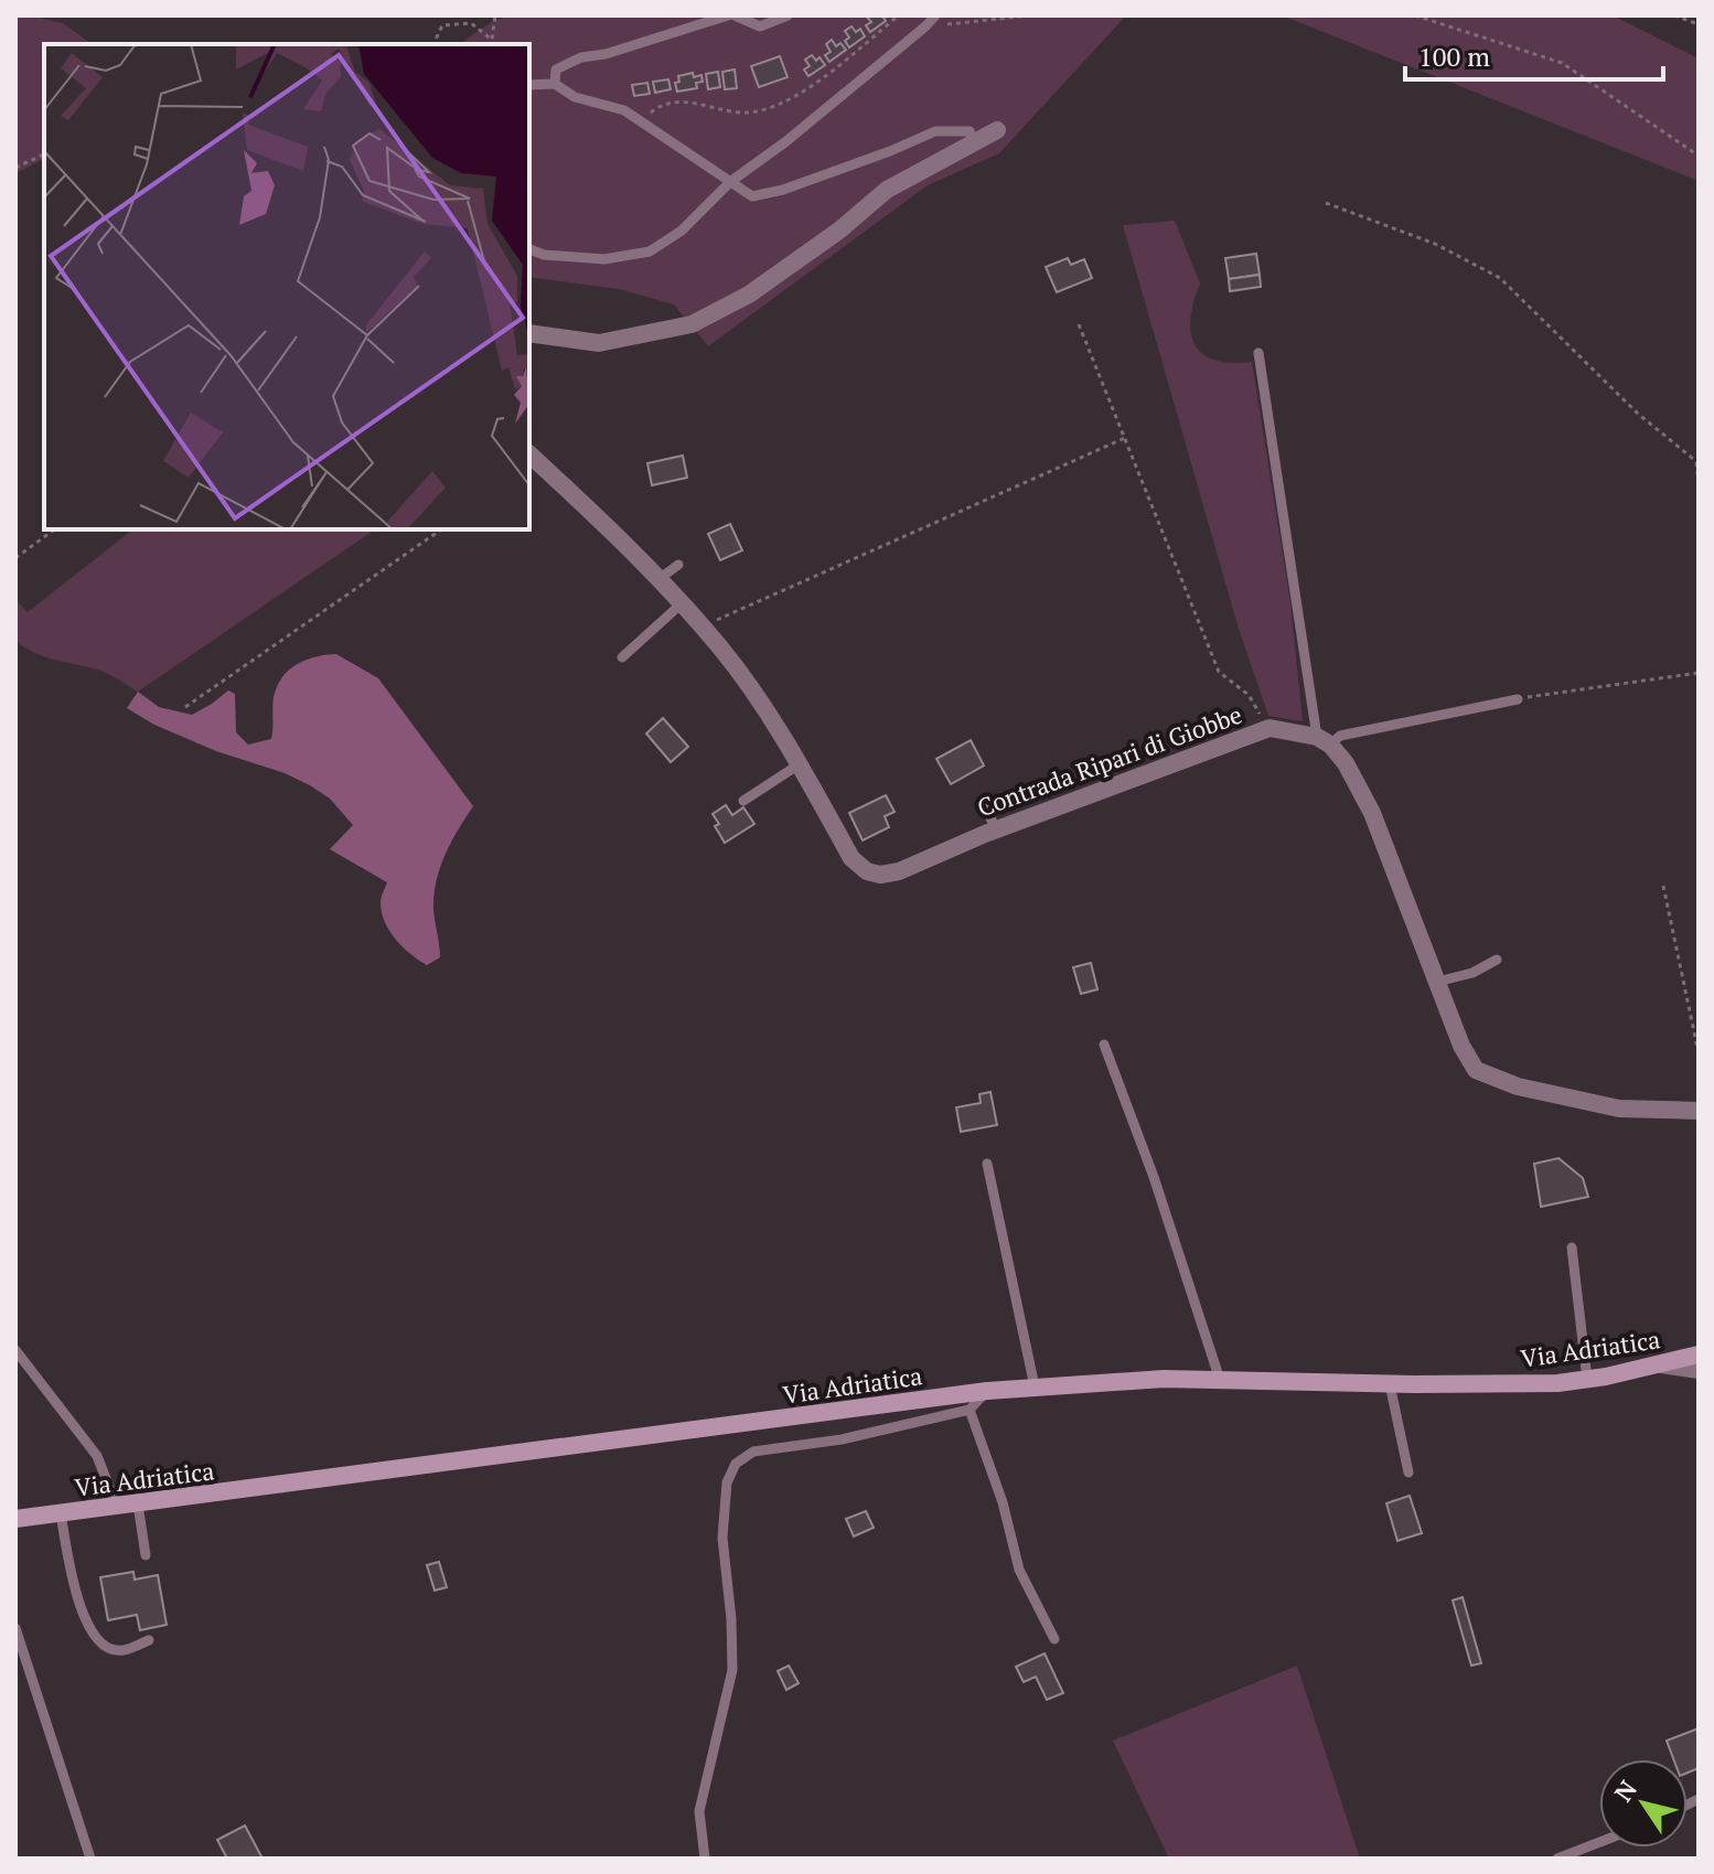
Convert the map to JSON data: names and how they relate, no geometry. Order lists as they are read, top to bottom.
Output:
{
  "streets": {
    "main road": ["Via Adriatica"],
    "street": ["Contrada Ripari di Giobbe"]
  },
  "scale_bar": "100 m",
  "north": "top left"
}
